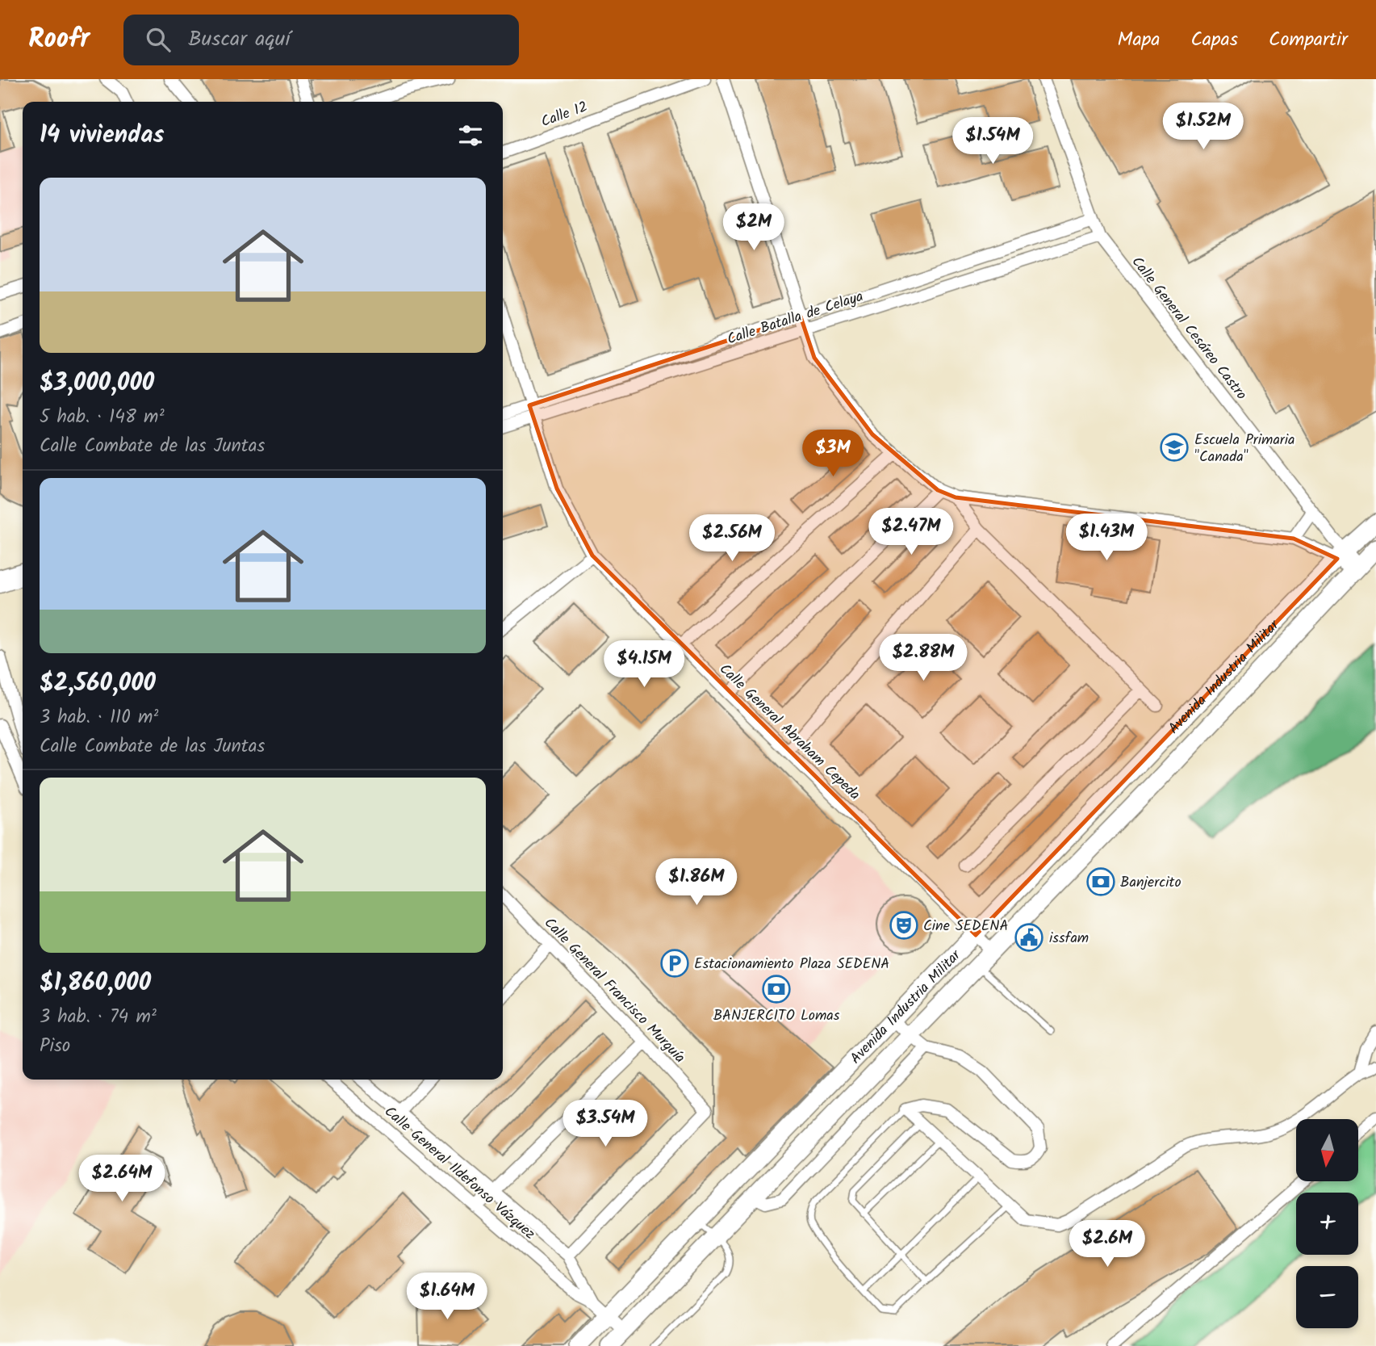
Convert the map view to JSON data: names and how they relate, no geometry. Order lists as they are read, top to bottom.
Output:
{
  "streets": {
    "main road": ["Avenida Industria Militar"],
    "street": [
      "Calle 12",
      "Calle Batalla de Celaya",
      "Calle General Cesáreo Castro",
      "Calle General Abraham Cepeda",
      "Calle General Francisco Murguía",
      "Calle General Ildefonso Vázquez"
    ]
  },
  "crossings": [
    ["Calle Batalla de Celaya", "Calle General Cesáreo Castro"],
    ["Calle Batalla de Celaya", "Calle General Abraham Cepeda"],
    ["Calle General Cesáreo Castro", "Avenida Industria Militar"],
    ["Avenida Industria Militar", "Calle General Abraham Cepeda"],
    ["Avenida Industria Militar", "Calle General Ildefonso Vázquez"],
    ["Calle General Francisco Murguía", "Calle General Ildefonso Vázquez"]
  ],
  "places": {
    "school or university": ["Escuela Primaria \"Canada\""],
    "bank": ["Banjercito", "BANJERCITO Lomas"],
    "theatre": ["Cine SEDENA"],
    "public building": ["issfam"],
    "parking": ["Estacionamiento Plaza SEDENA"]
  },
  "north": "bottom",
  "page": {
    "header": "Roofr",
    "search": "Buscar aquí",
    "nav": ["Mapa", "Capas", "Compartir"],
    "heading": "14 viviendas",
    "price": [
      "$1.52M",
      "$1.54M",
      "$2M",
      "$3M",
      "$2.47M",
      "$1.43M",
      "$2.56M",
      "$2.88M",
      "$4.15M",
      "$1.86M",
      "$3.54M",
      "$2.64M",
      "$2.6M",
      "$1.64M"
    ],
    "list": [
      {
        "name": "$3,000,000",
        "note": "5 hab. · 148 m² · Calle Combate de las Juntas"
      },
      {
        "name": "$2,560,000",
        "note": "3 hab. · 110 m² · Calle Combate de las Juntas"
      },
      {
        "name": "$1,860,000",
        "note": "3 hab. · 74 m² · Piso"
      }
    ],
    "map_buttons": ["+", "−"]
  }
}
